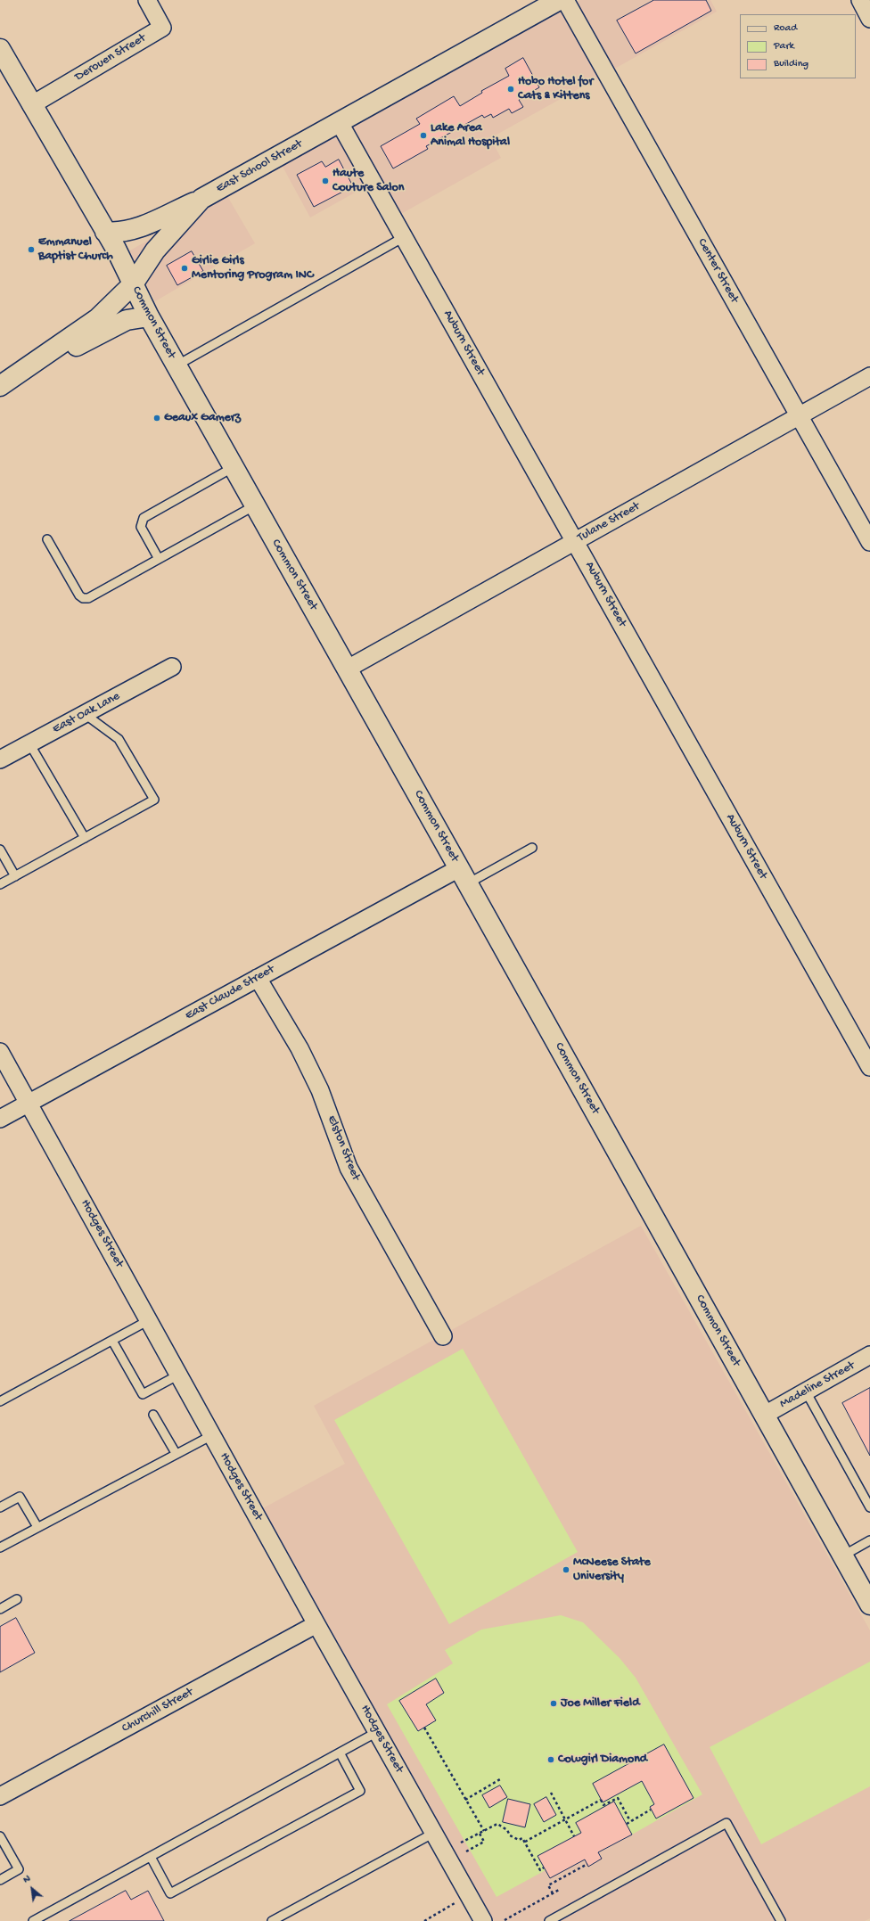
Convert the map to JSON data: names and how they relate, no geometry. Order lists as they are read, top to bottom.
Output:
{
  "streets": {
    "street": [
      "Derouen Street",
      "East School Street",
      "Center Street",
      "Common Street",
      "Auburn Street",
      "Tulane Street",
      "East Oak Lane",
      "East Claude Street",
      "Elston Street",
      "Hodges Street",
      "Madeline Street",
      "Churchill Street"
    ]
  },
  "crossings": [
    ["Derouen Street", "Common Street"],
    ["East School Street", "Common Street"],
    ["East School Street", "Auburn Street"],
    ["Center Street", "Tulane Street"],
    ["Common Street", "Tulane Street"],
    ["Common Street", "East Claude Street"],
    ["Common Street", "Madeline Street"],
    ["Auburn Street", "Tulane Street"],
    ["East Claude Street", "Elston Street"],
    ["East Claude Street", "Hodges Street"],
    ["Hodges Street", "Churchill Street"]
  ],
  "places": [
    "Hobo Hotel for Cats & Kittens",
    "Lake Area Animal Hospital",
    "Haute Couture Salon",
    "Emmanuel Baptist Church",
    "Girlie Girls Mentoring Program INC",
    "Geaux Gamerz",
    "McNeese State University",
    "Joe Miller Field",
    "Cowgirl Diamond"
  ],
  "legend": ["Road", "Park", "Building"],
  "north": "top left"
}
